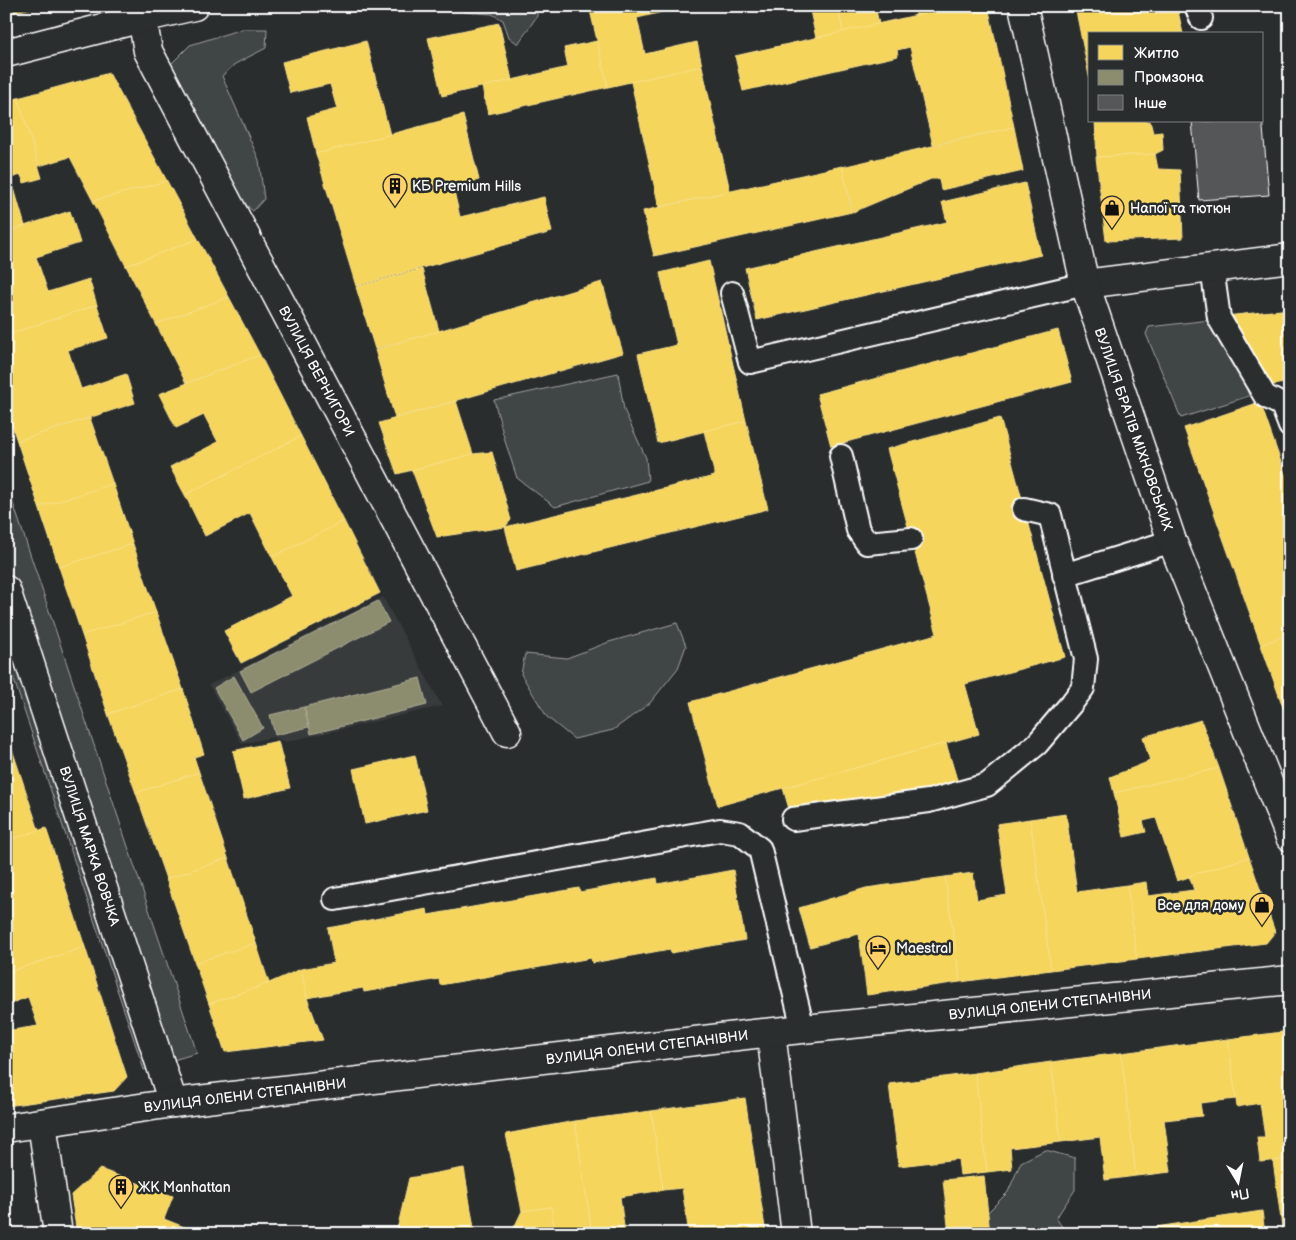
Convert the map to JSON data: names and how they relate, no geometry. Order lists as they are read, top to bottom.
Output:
{
  "streets": {
    "street": [
      "ВУЛИЦЯ ВЕРНИГОРИ",
      "ВУЛИЦЯ БРАТІВ МІХНОВСЬКИХ",
      "ВУЛИЦЯ МАРКА ВОВЧКА",
      "ВУЛИЦЯ ОЛЕНИ СТЕПАНІВНИ"
    ]
  },
  "crossings": [
    ["ВУЛИЦЯ МАРКА ВОВЧКА", "ВУЛИЦЯ ОЛЕНИ СТЕПАНІВНИ"]
  ],
  "places": {
    "building": ["КБ Premium Hills", "ЖК Manhattan"],
    "shop": ["Напої та тютюн", "Все для дому"],
    "hotel": ["Maestral"]
  },
  "legend": ["Житло", "Промзона", "Інше"],
  "north": "bottom"
}
